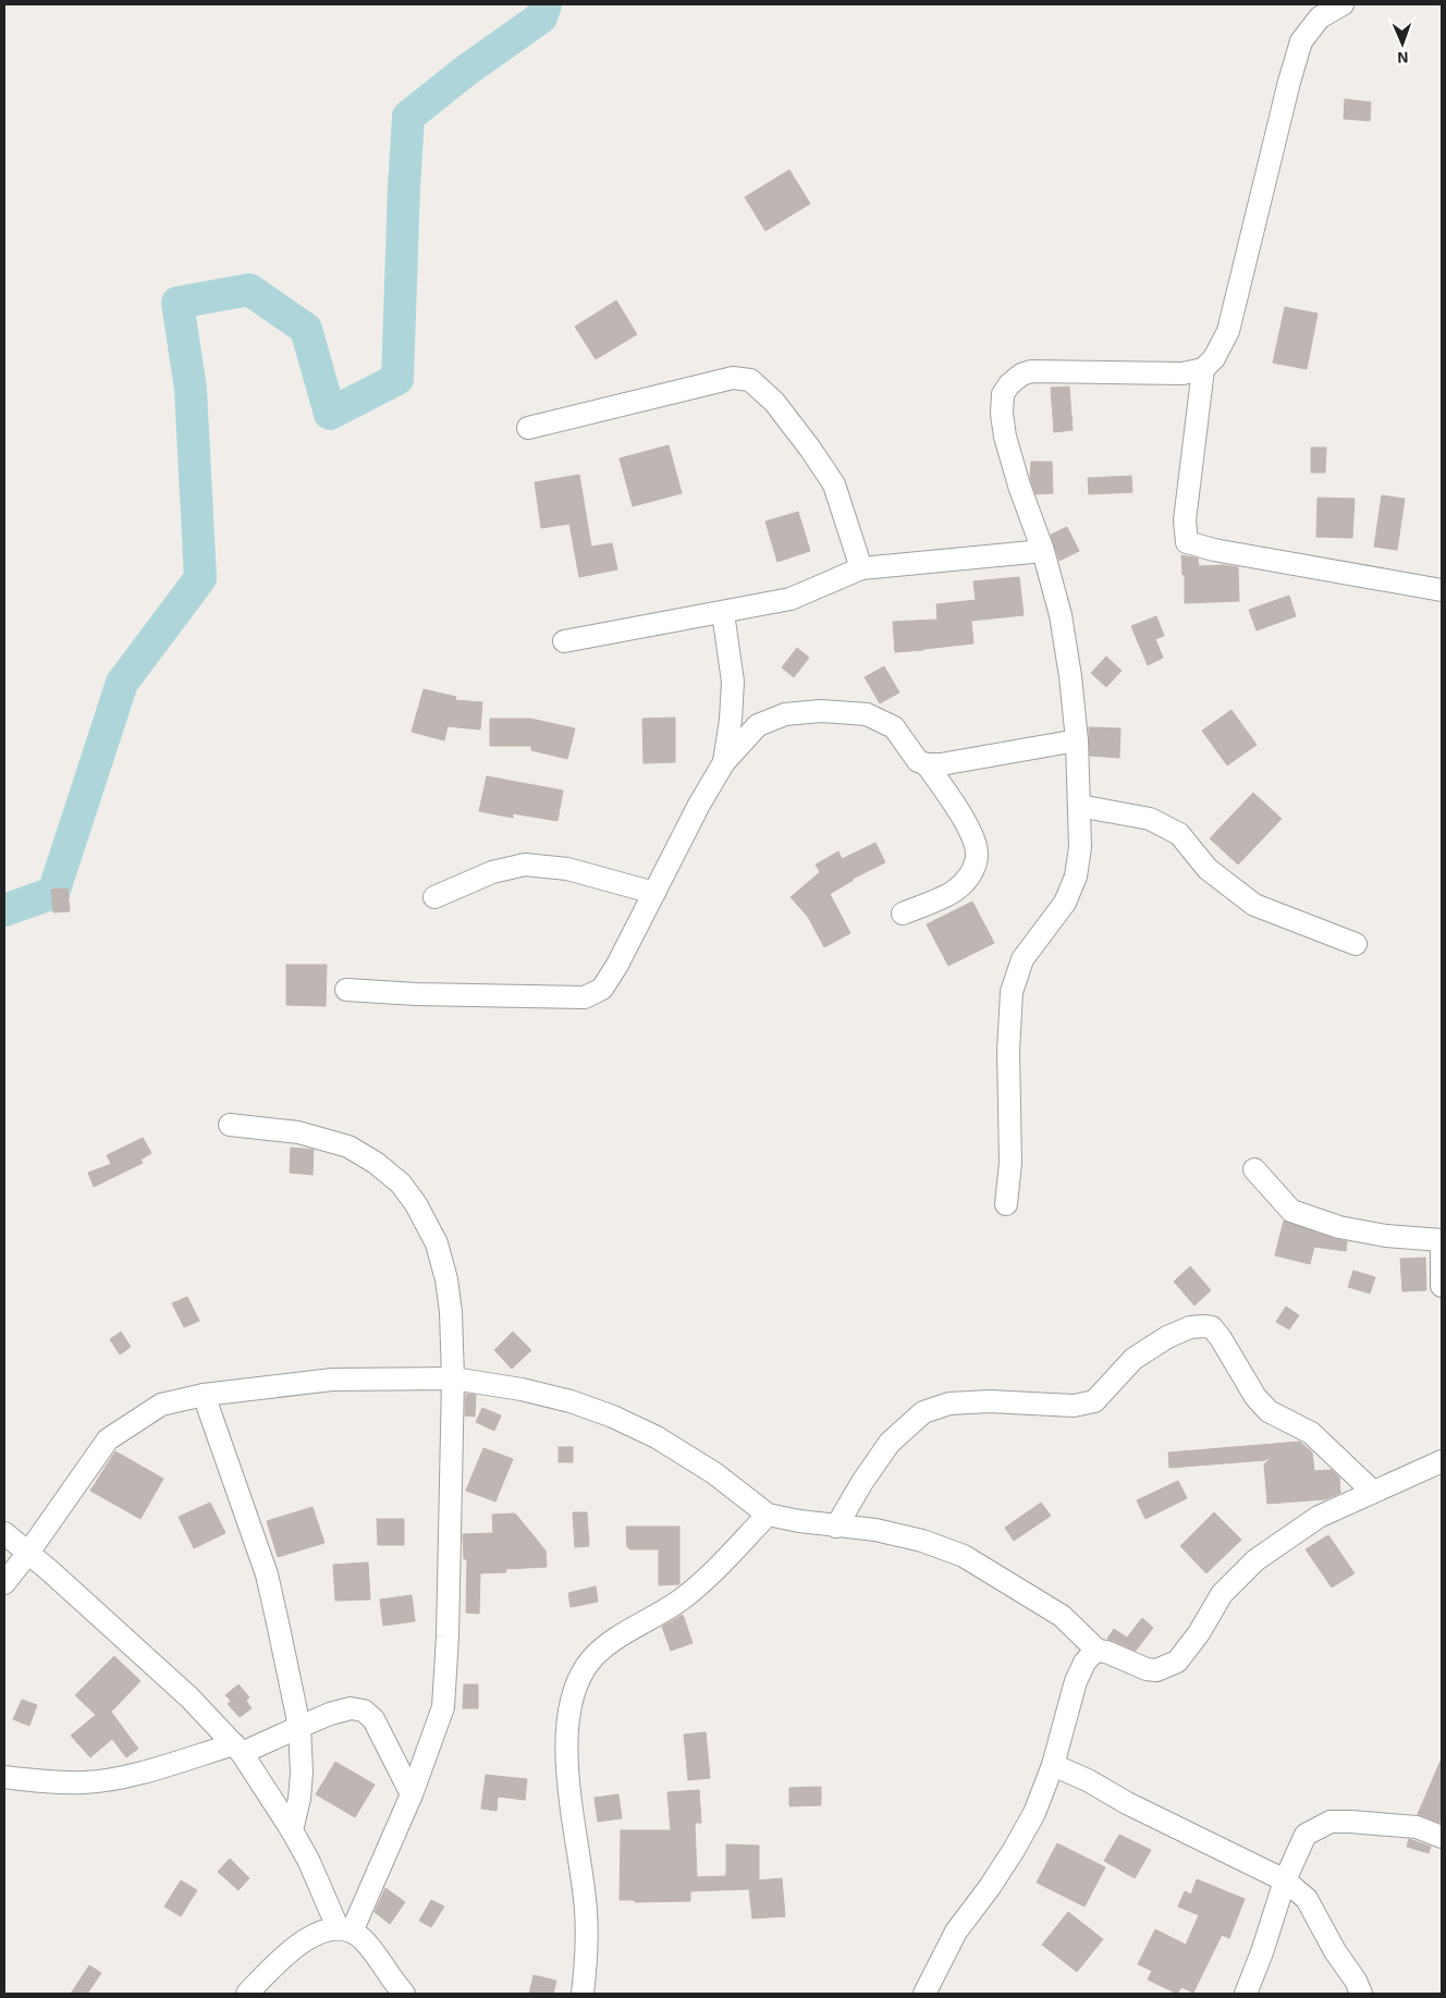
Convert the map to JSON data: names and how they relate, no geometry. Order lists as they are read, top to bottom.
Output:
{
  "north": "bottom"
}
